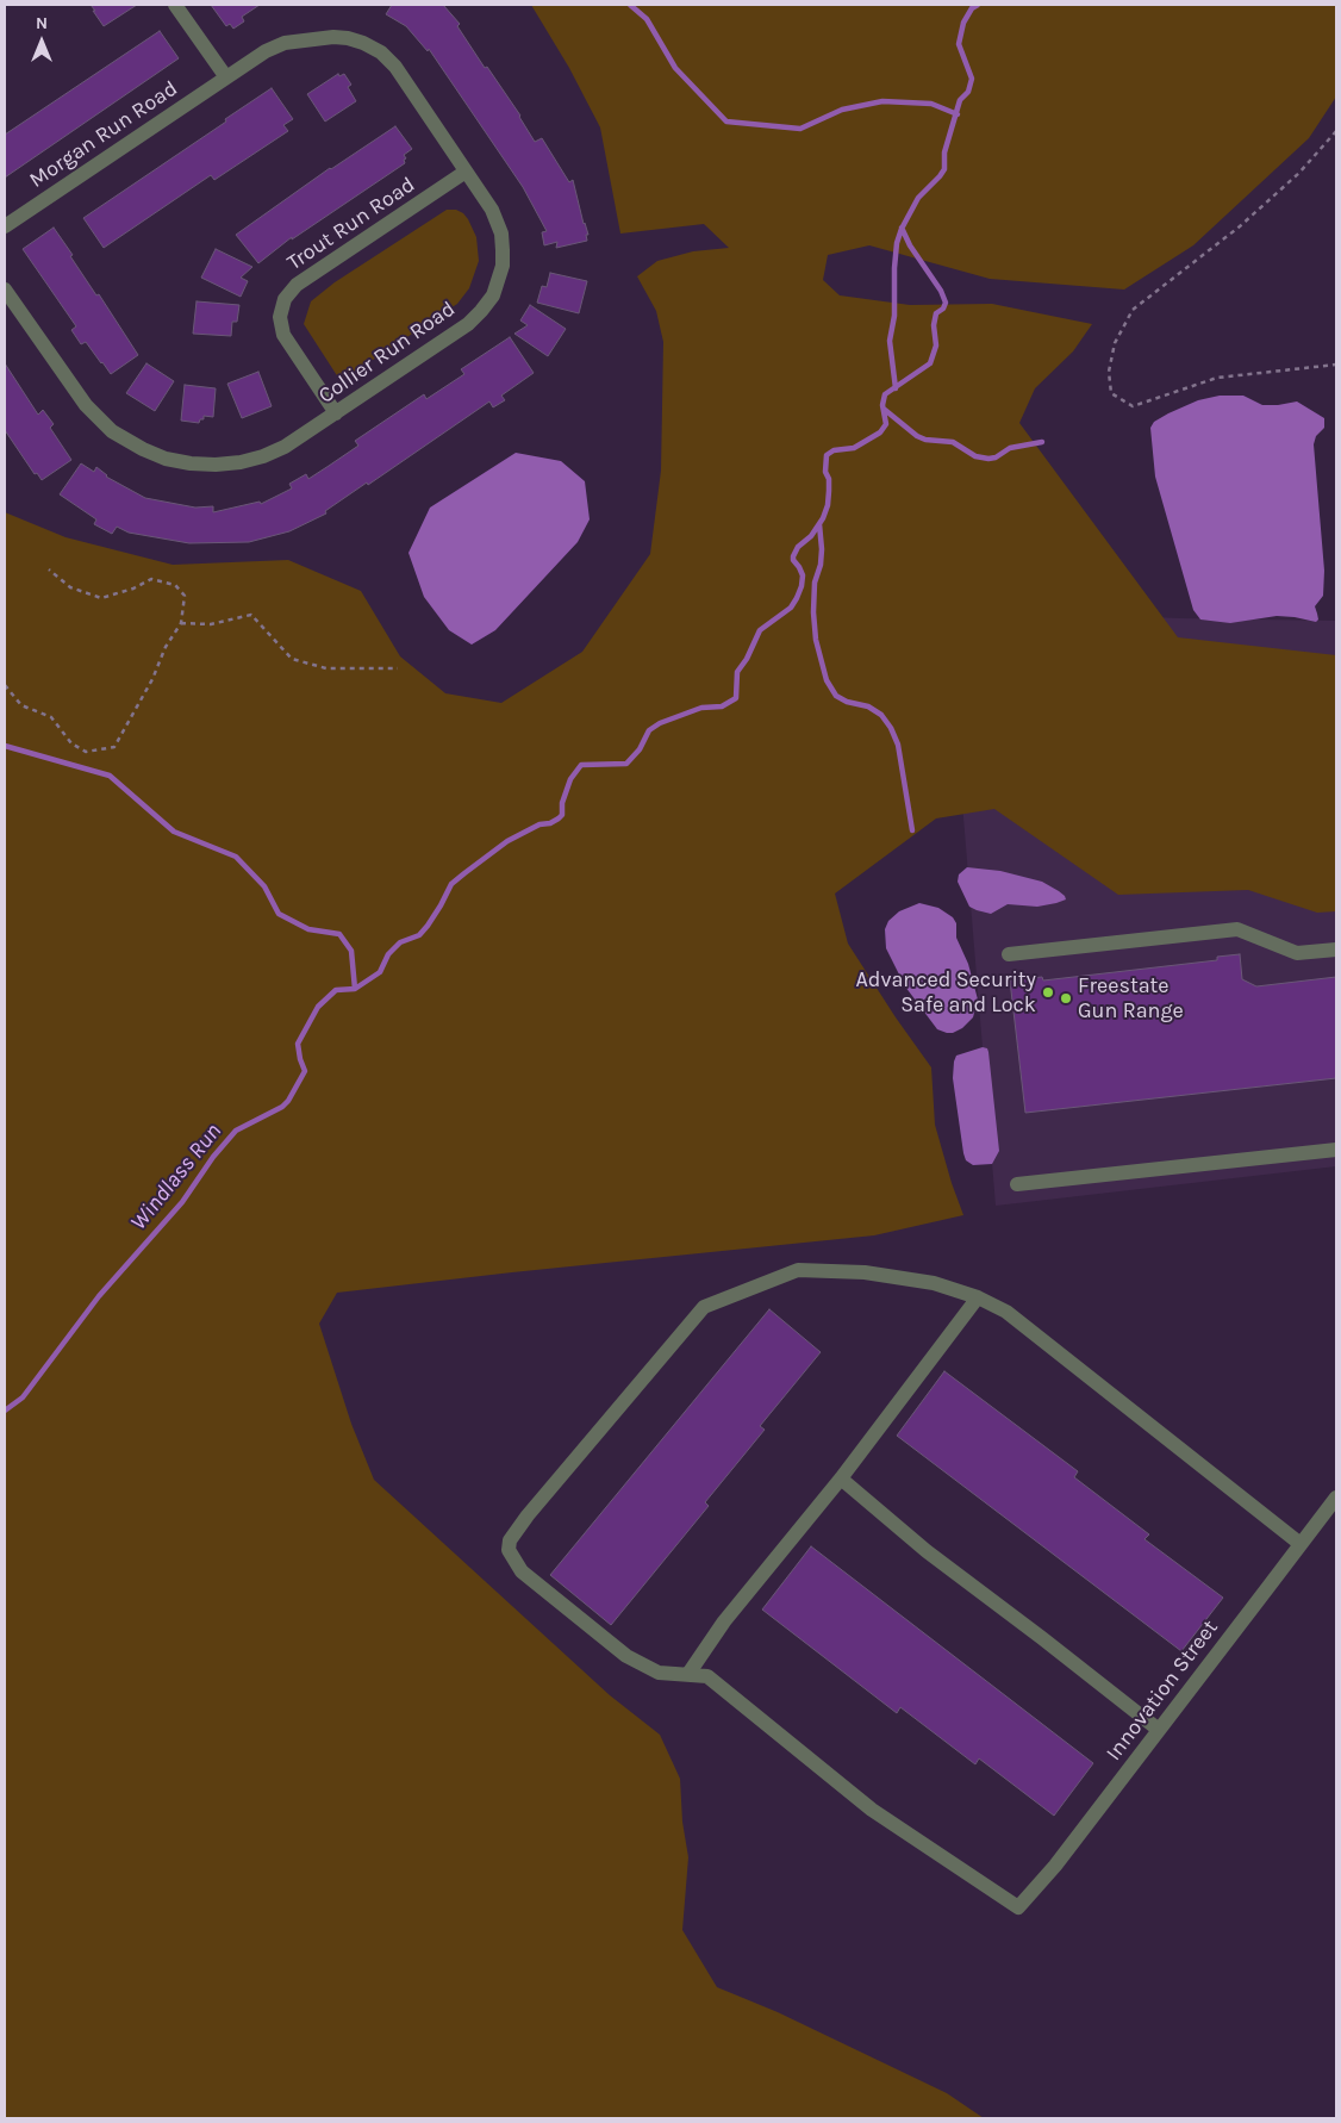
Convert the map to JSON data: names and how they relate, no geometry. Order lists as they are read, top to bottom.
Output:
{
  "streets": {
    "street": [
      "Morgan Run Road",
      "Trout Run Road",
      "Collier Run Road",
      "Innovation Street"
    ]
  },
  "crossings": [
    ["Morgan Run Road", "Collier Run Road"],
    ["Trout Run Road", "Collier Run Road"]
  ],
  "water": ["Windlass Run"],
  "places": ["Advanced Security Safe and Lock", "Freestate Gun Range"],
  "north": "top"
}
